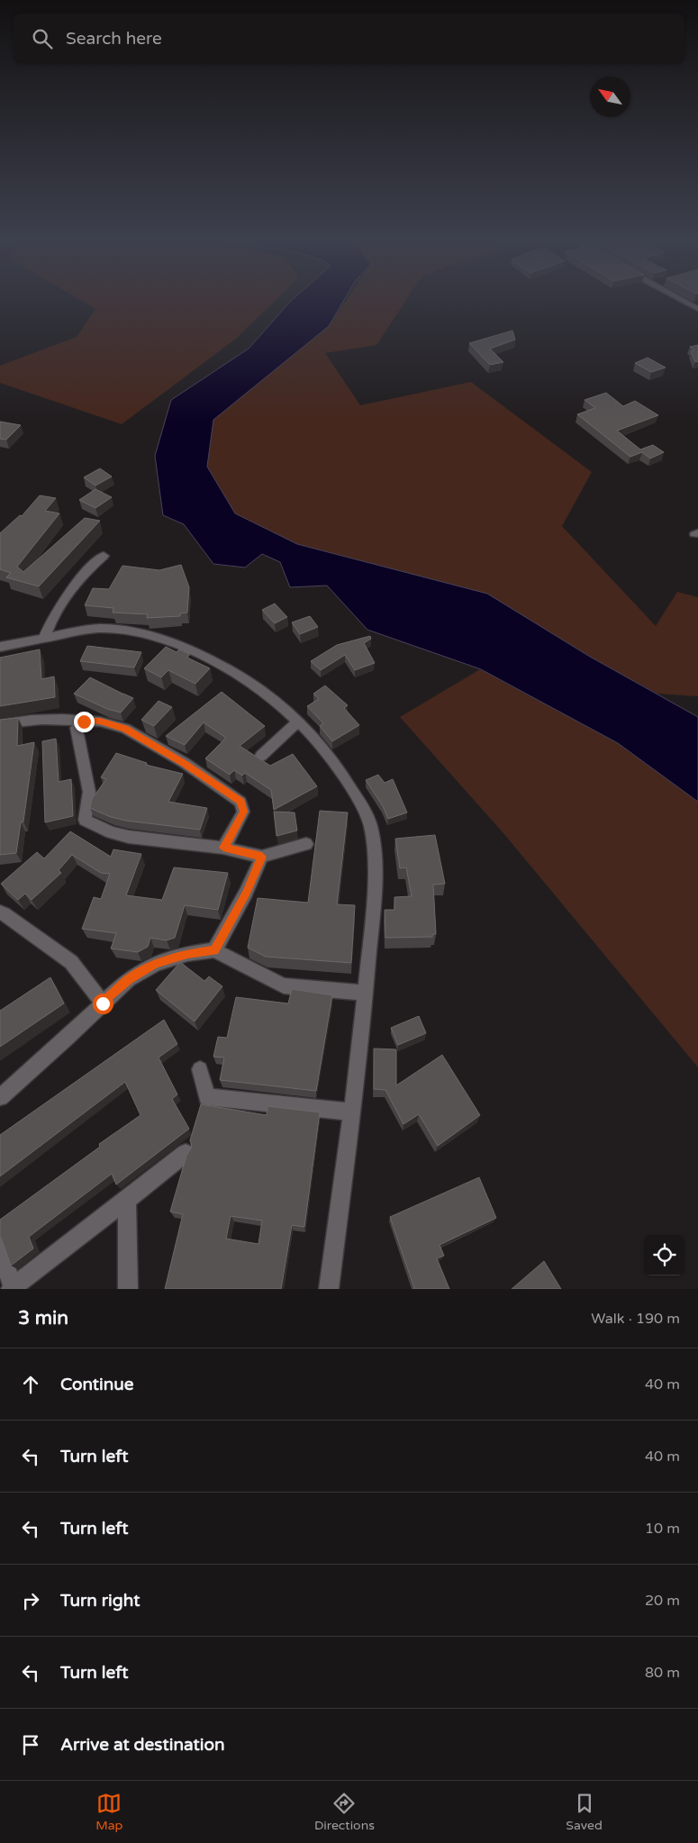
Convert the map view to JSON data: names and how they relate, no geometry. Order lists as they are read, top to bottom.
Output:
{
  "north": "top left",
  "page": {
    "search": "Search here",
    "heading": ["3 min", "Walk · 190 m"],
    "list": [
      ["Continue", "40 m"],
      ["Turn left", "40 m"],
      ["Turn left", "10 m"],
      ["Turn right", "20 m"],
      ["Turn left", "80 m"],
      "Arrive at destination"
    ],
    "nav": ["Map", "Directions", "Saved"]
  }
}
